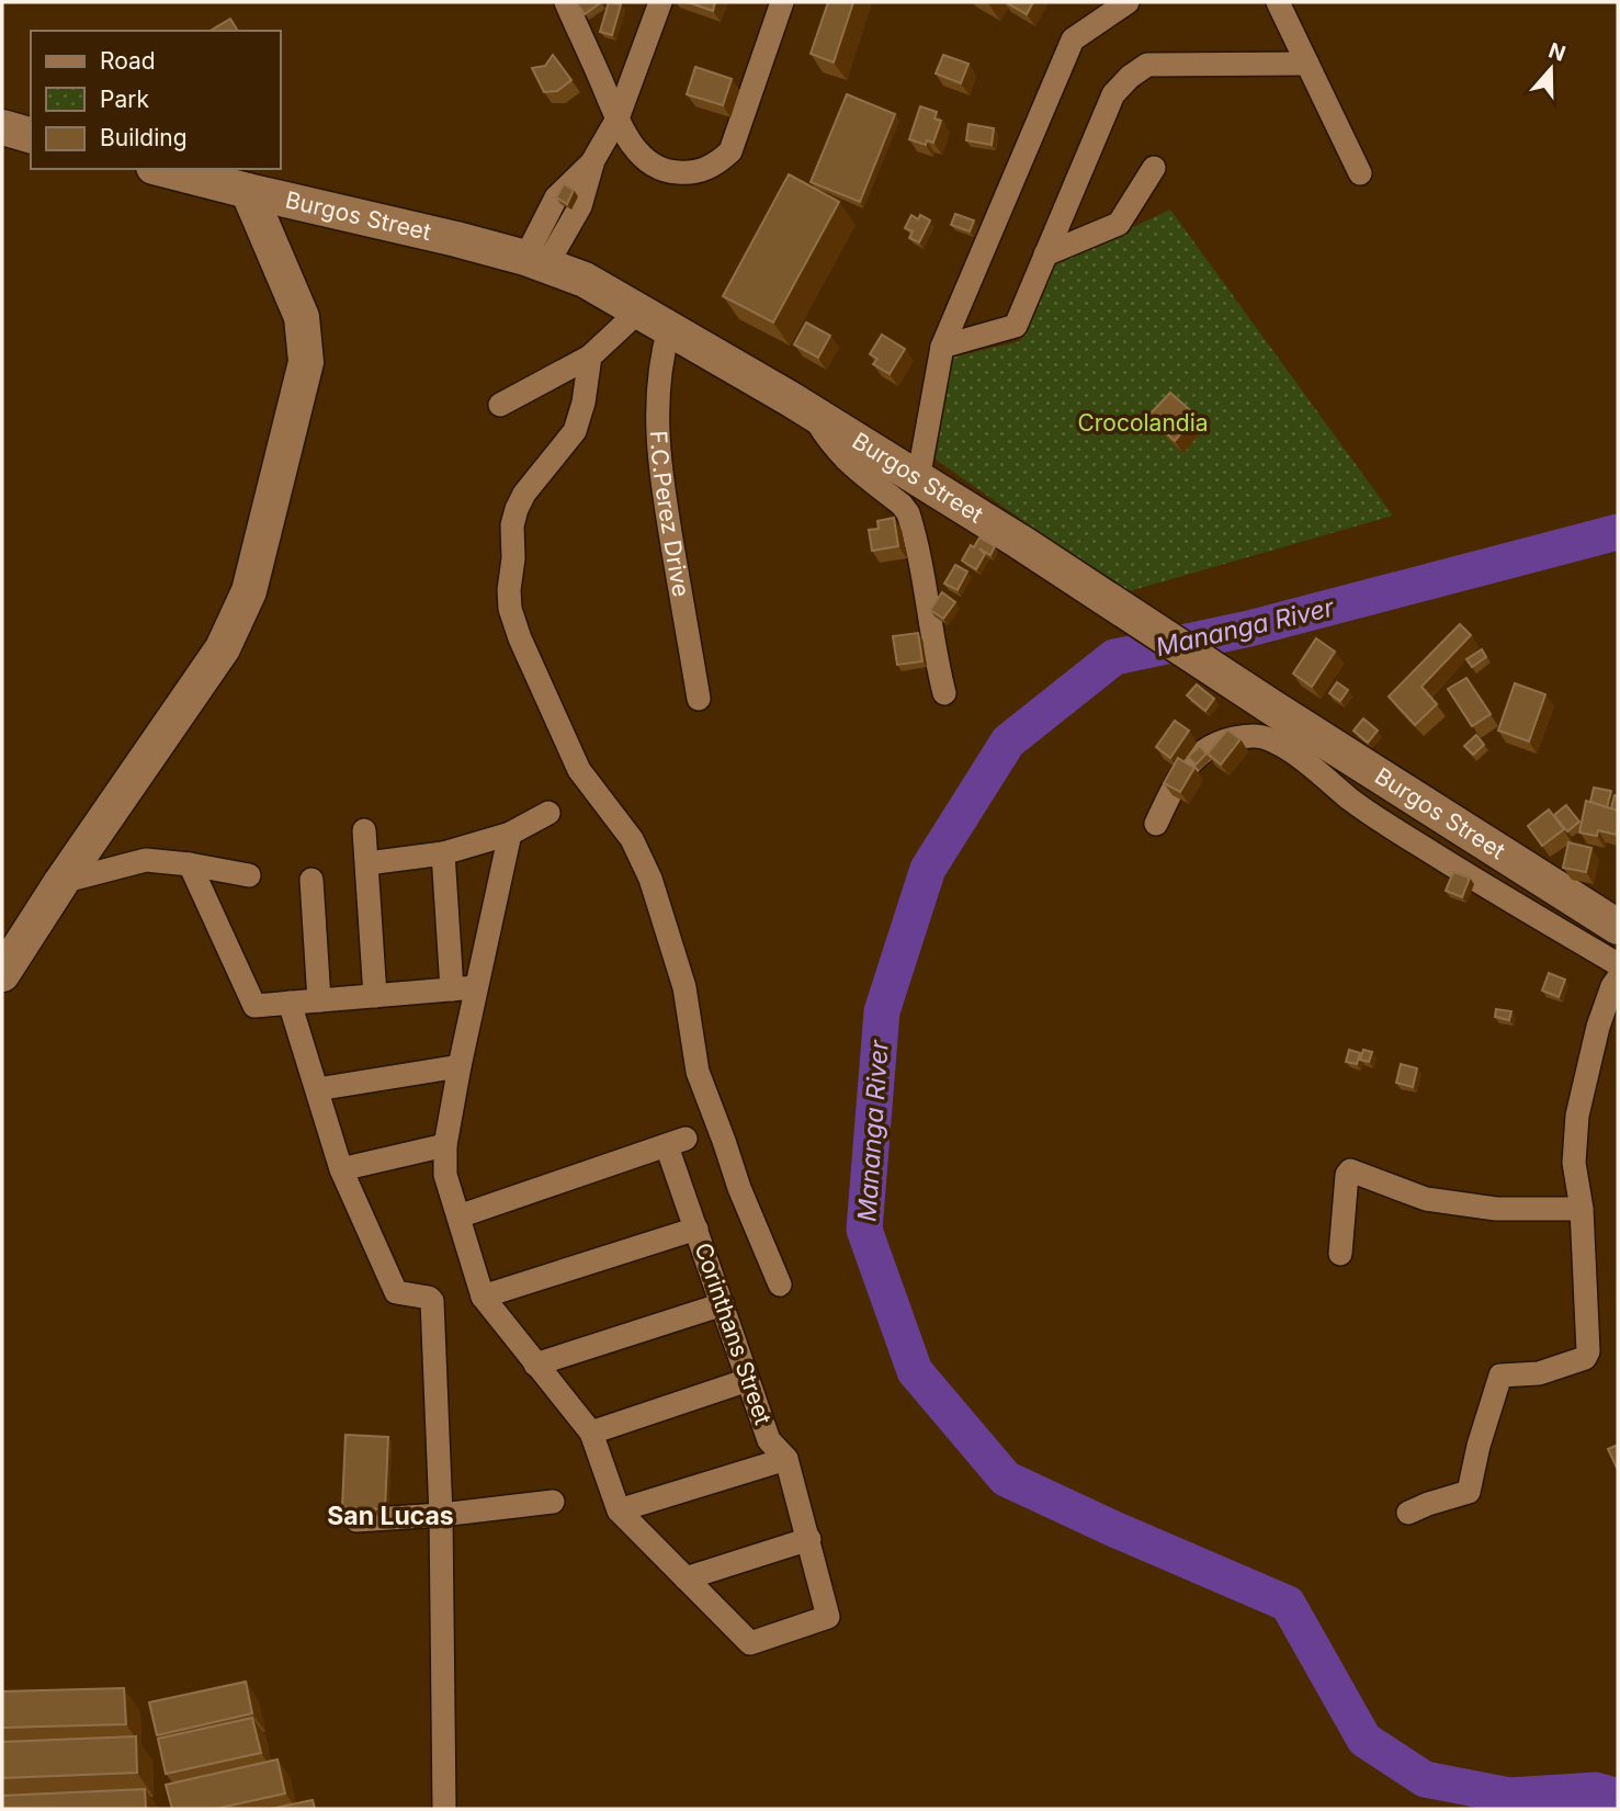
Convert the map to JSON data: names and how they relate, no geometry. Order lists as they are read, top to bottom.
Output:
{
  "streets": {
    "street": ["Burgos Street", "F.C.Perez Drive", "Corinthans Street"]
  },
  "crossings": [
    ["Burgos Street", "F.C.Perez Drive"]
  ],
  "districts": ["San Lucas"],
  "water": ["Mananga River"],
  "parks": ["Crocolandia"],
  "legend": ["Road", "Park", "Building"],
  "north": "top"
}
